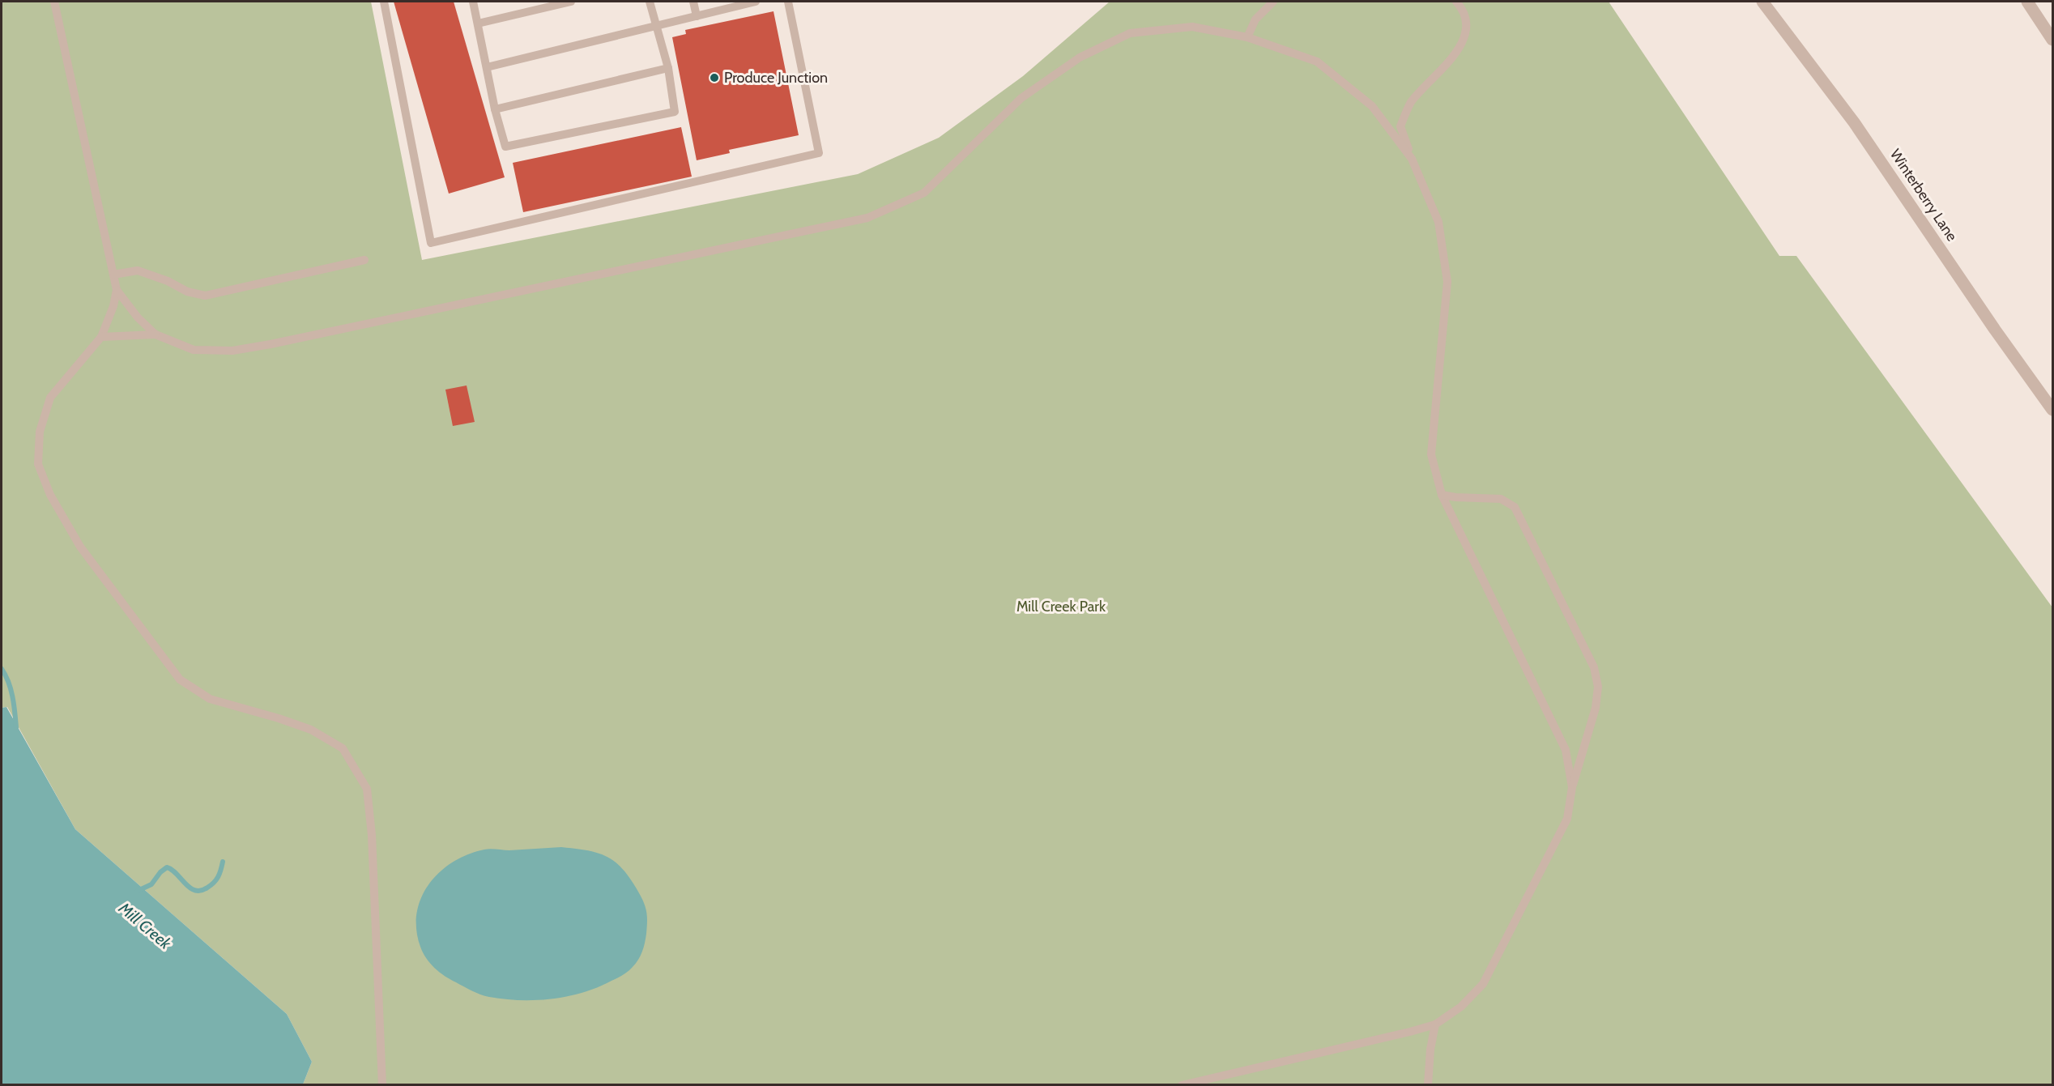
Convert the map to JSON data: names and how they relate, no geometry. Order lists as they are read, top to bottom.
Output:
{
  "streets": {
    "street": ["Winterberry Lane"]
  },
  "water": ["Mill Creek"],
  "parks": ["Mill Creek Park"],
  "places": ["Produce Junction"]
}
